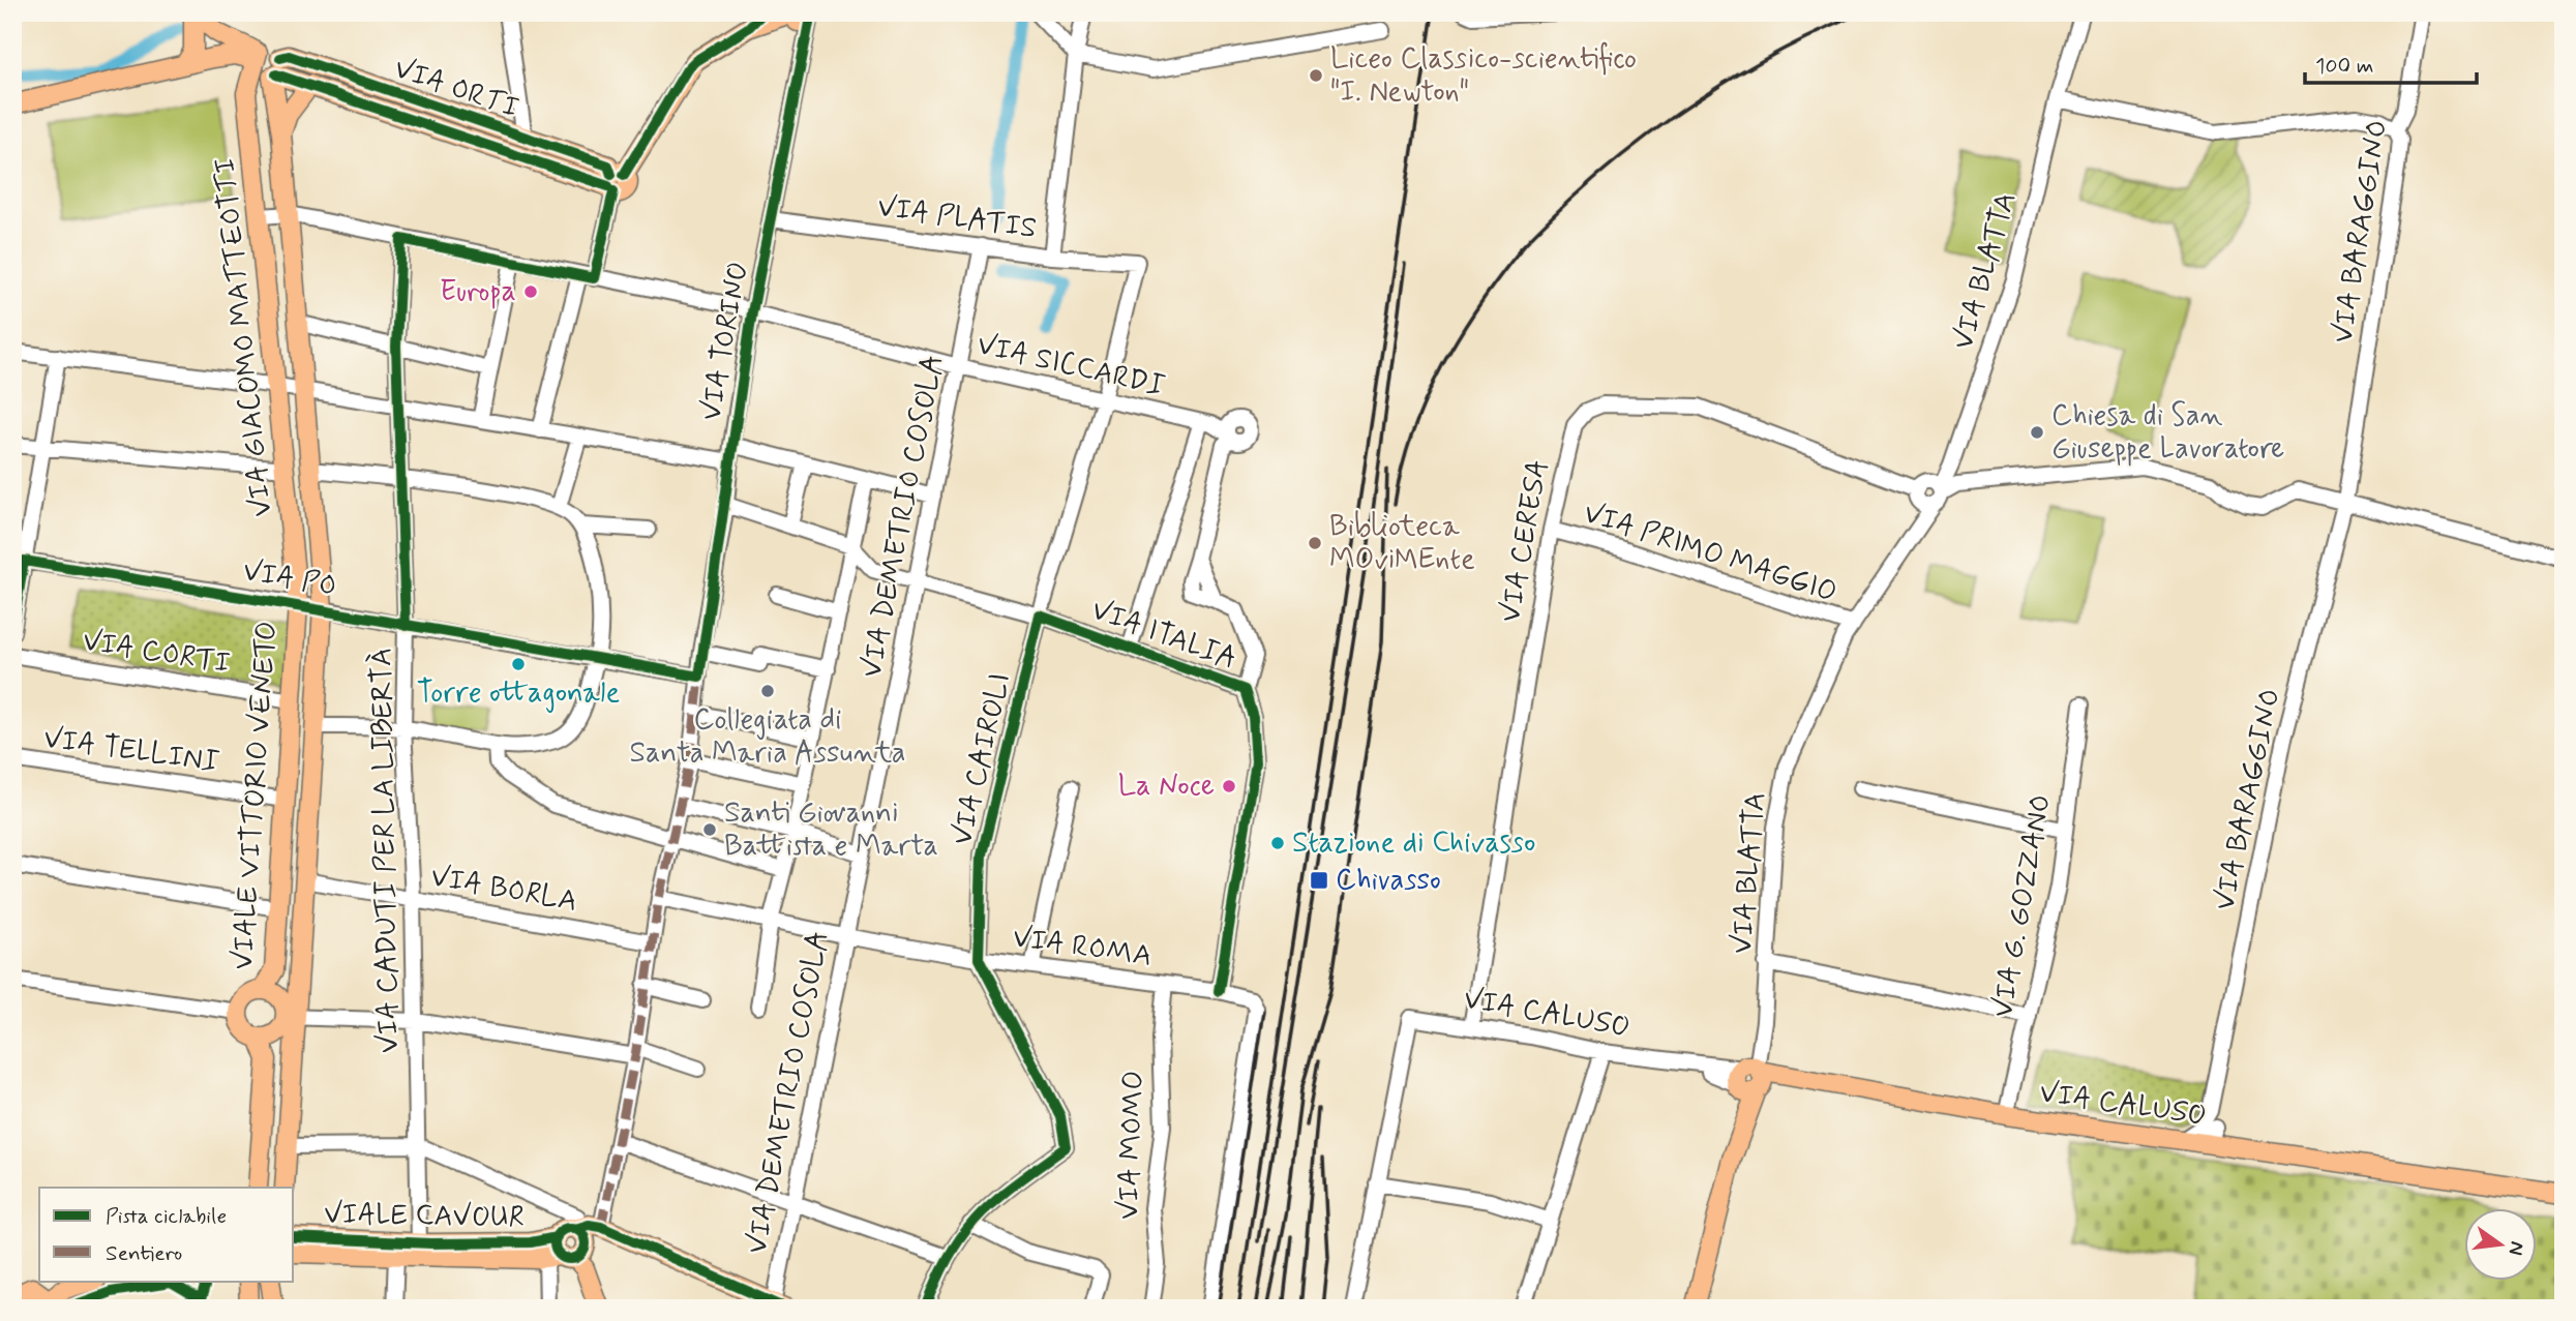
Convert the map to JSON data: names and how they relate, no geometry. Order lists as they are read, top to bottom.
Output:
{
  "streets": {
    "main road": [
      "VIA ORTI",
      "VIA GIACOMO MATTEOTTI",
      "VIALE VITTORIO VENETO",
      "VIA CALUSO",
      "VIALE CAVOUR"
    ],
    "street": [
      "VIA PLATIS",
      "VIA BARAGGINO",
      "VIA BLATTA",
      "VIA TORINO",
      "VIA SICCARDI",
      "VIA DEMETRIO COSOLA",
      "VIA CERESA",
      "VIA PRIMO MAGGIO",
      "VIA PO",
      "VIA ITALIA",
      "VIA CORTI",
      "VIA TELLINI",
      "VIA CAIROLI",
      "VIA CADUTI PER LA LIBERTÀ",
      "VIA BORLA",
      "VIA G. GOZZANO",
      "VIA ROMA",
      "VIA MOMO"
    ]
  },
  "crossings": [
    ["VIA ORTI", "VIA GIACOMO MATTEOTTI"],
    ["VIA PLATIS", "VIA TORINO"],
    ["VIA PLATIS", "VIA DEMETRIO COSOLA"],
    ["VIA PLATIS", "VIA CAIROLI"],
    ["VIA BARAGGINO", "VIA CALUSO"],
    ["VIA BLATTA", "VIA CERESA"],
    ["VIA BLATTA", "VIA PRIMO MAGGIO"],
    ["VIA BLATTA", "VIA CALUSO"],
    ["VIA GIACOMO MATTEOTTI", "VIA SICCARDI"],
    ["VIA GIACOMO MATTEOTTI", "VIA PO"],
    ["VIA GIACOMO MATTEOTTI", "VIALE VITTORIO VENETO"],
    ["VIA TORINO", "VIA SICCARDI"],
    ["VIA TORINO", "VIA PO"],
    ["VIA TORINO", "VIA BORLA"],
    ["VIA SICCARDI", "VIA DEMETRIO COSOLA"],
    ["VIA SICCARDI", "VIA ITALIA"],
    ["VIA SICCARDI", "VIA CAIROLI"],
    ["VIA SICCARDI", "VIA CADUTI PER LA LIBERTÀ"],
    ["VIA DEMETRIO COSOLA", "VIA ITALIA"],
    ["VIA DEMETRIO COSOLA", "VIA ROMA"],
    ["VIA CERESA", "VIA PRIMO MAGGIO"],
    ["VIA CERESA", "VIA CALUSO"],
    ["VIA PO", "VIALE VITTORIO VENETO"],
    ["VIA PO", "VIA CADUTI PER LA LIBERTÀ"],
    ["VIA ITALIA", "VIA CAIROLI"],
    ["VIA ITALIA", "VIA ROMA"],
    ["VIA CORTI", "VIALE VITTORIO VENETO"],
    ["VIA TELLINI", "VIALE VITTORIO VENETO"],
    ["VIA CAIROLI", "VIA ROMA"],
    ["VIALE VITTORIO VENETO", "VIA BORLA"],
    ["VIA CADUTI PER LA LIBERTÀ", "VIA BORLA"],
    ["VIA CADUTI PER LA LIBERTÀ", "VIALE CAVOUR"],
    ["VIA G. GOZZANO", "VIA CALUSO"],
    ["VIA ROMA", "VIA MOMO"]
  ],
  "places": {
    "other": [
      "Liceo Classico-scientifico \"I. Newton\"",
      "Europa",
      "Chiesa di San Giuseppe Lavoratore",
      "Biblioteca MOviMEnte",
      "Torre ottagonale",
      "Collegiata di Santa Maria Assunta",
      "La Noce",
      "Santi Giovanni Battista e Marta",
      "Stazione di Chivasso"
    ],
    "transit": ["Chivasso"]
  },
  "legend": ["Pista ciclabile", "Sentiero"],
  "scale_bar": "100 m",
  "north": "right"
}
